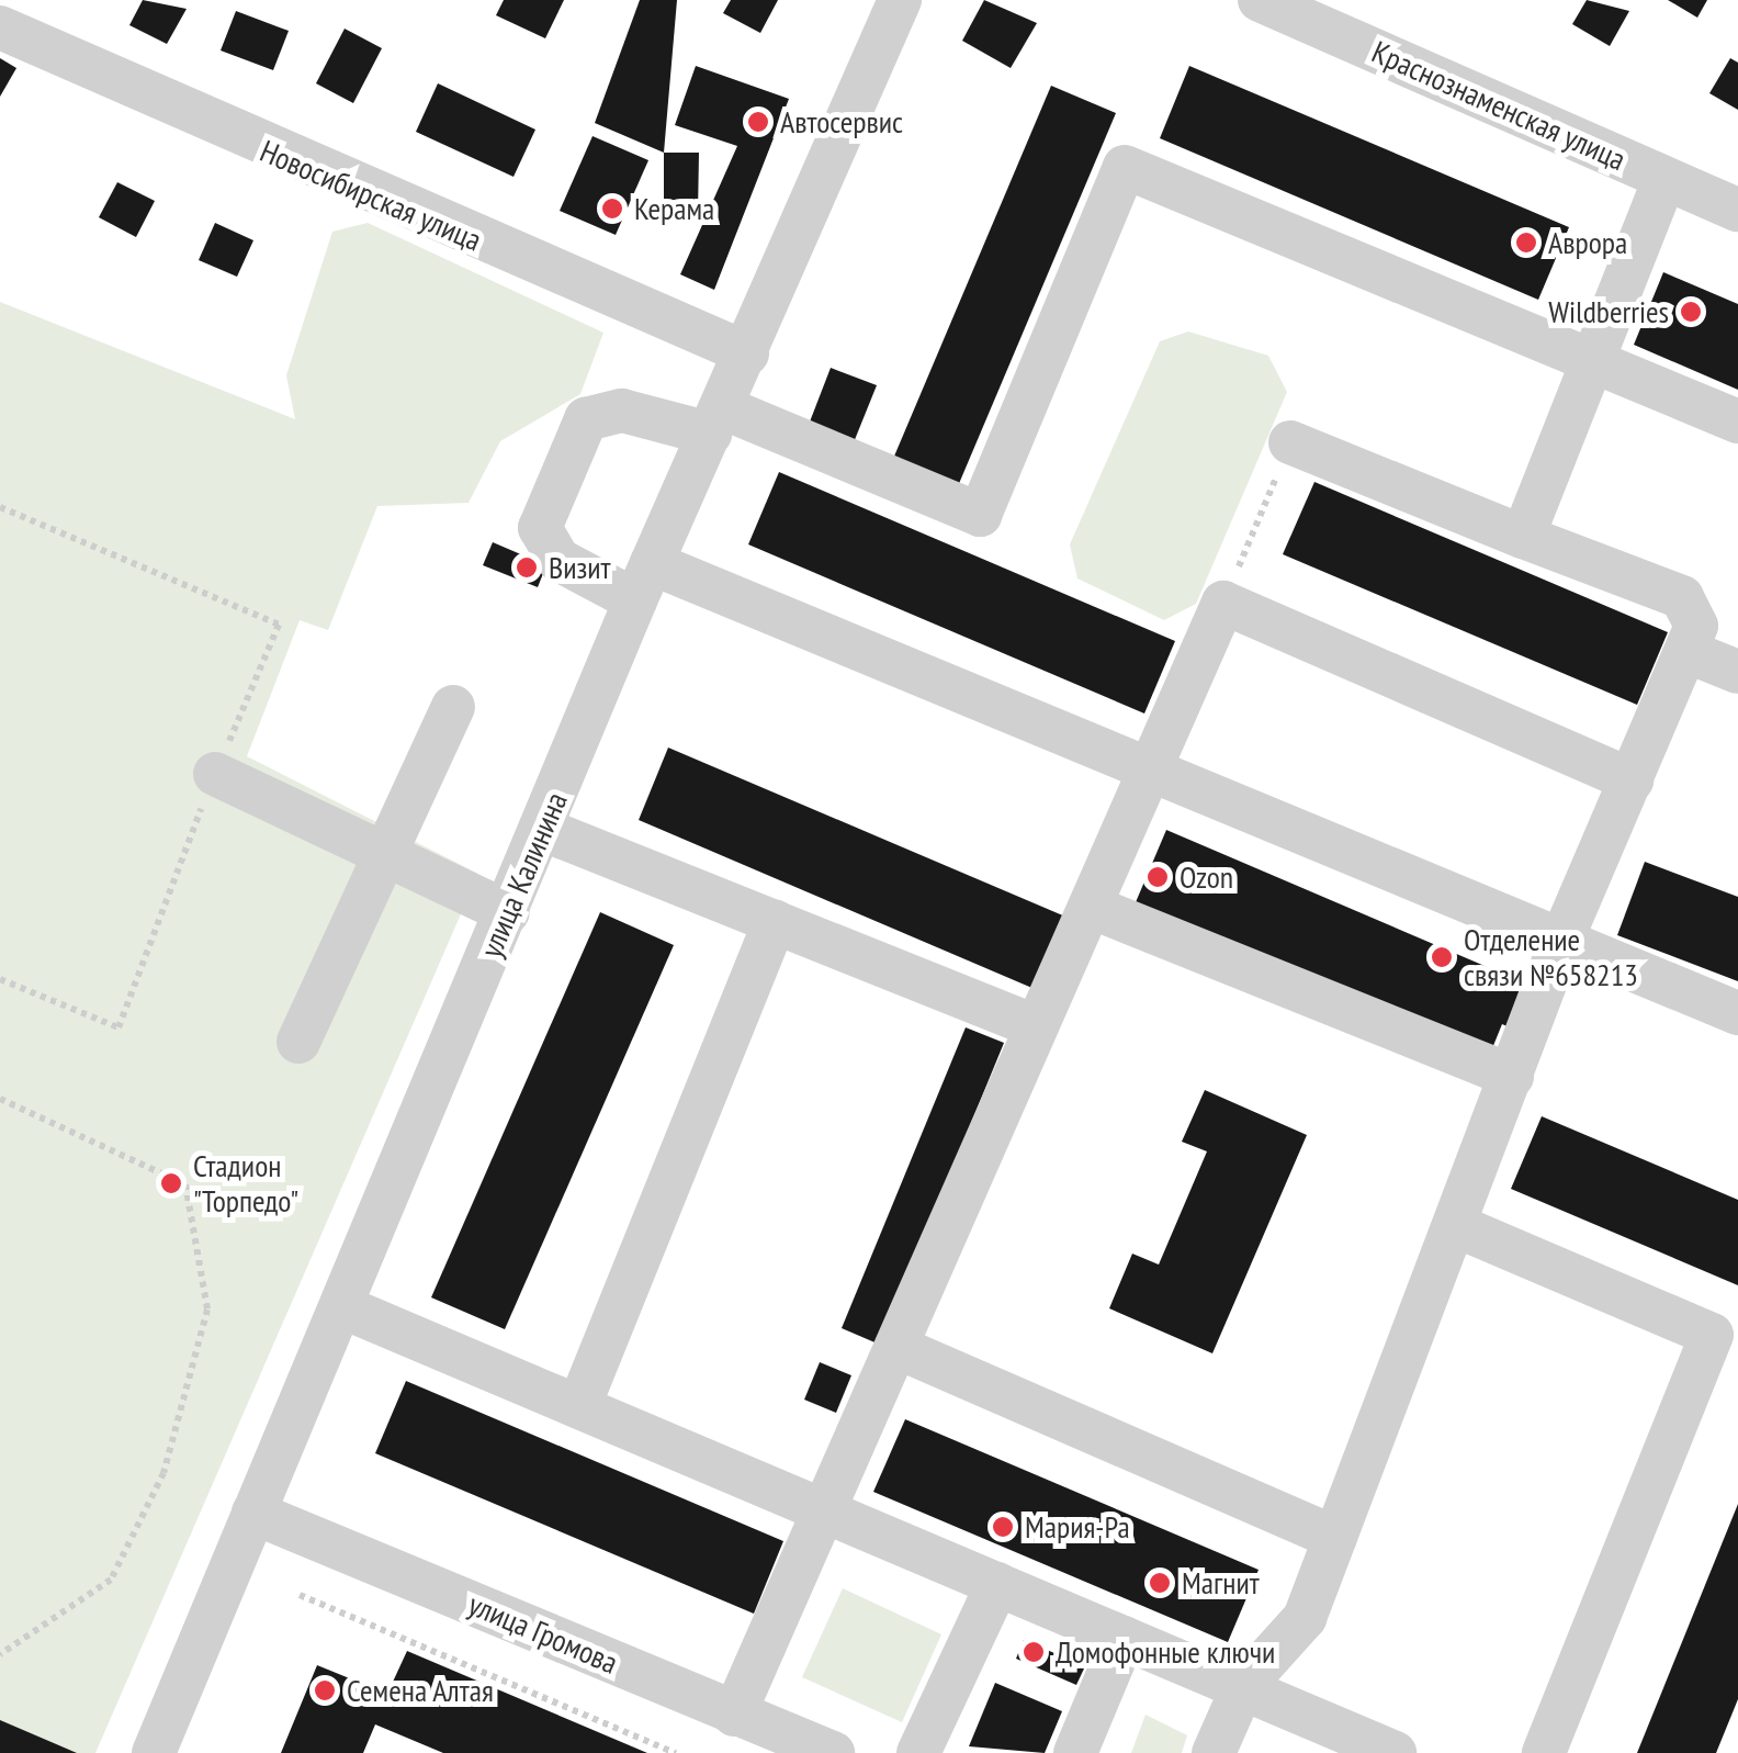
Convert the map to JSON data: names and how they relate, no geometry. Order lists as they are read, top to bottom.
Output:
{
  "streets": {
    "street": [
      "Краснознаменская улица",
      "Новосибирская улица",
      "улица Калинина",
      "улица Громова"
    ]
  },
  "crossings": [
    ["Новосибирская улица", "улица Калинина"],
    ["улица Калинина", "улица Громова"]
  ],
  "places": [
    "Автосервис",
    "Керама",
    "Аврора",
    "Wildberries",
    "Визит",
    "Ozon",
    "Отделение связи №658213",
    "Стадион \"Торпедо\"",
    "Мария-Ра",
    "Магнит",
    "Домофонные ключи",
    "Семена Алтая"
  ]
}
